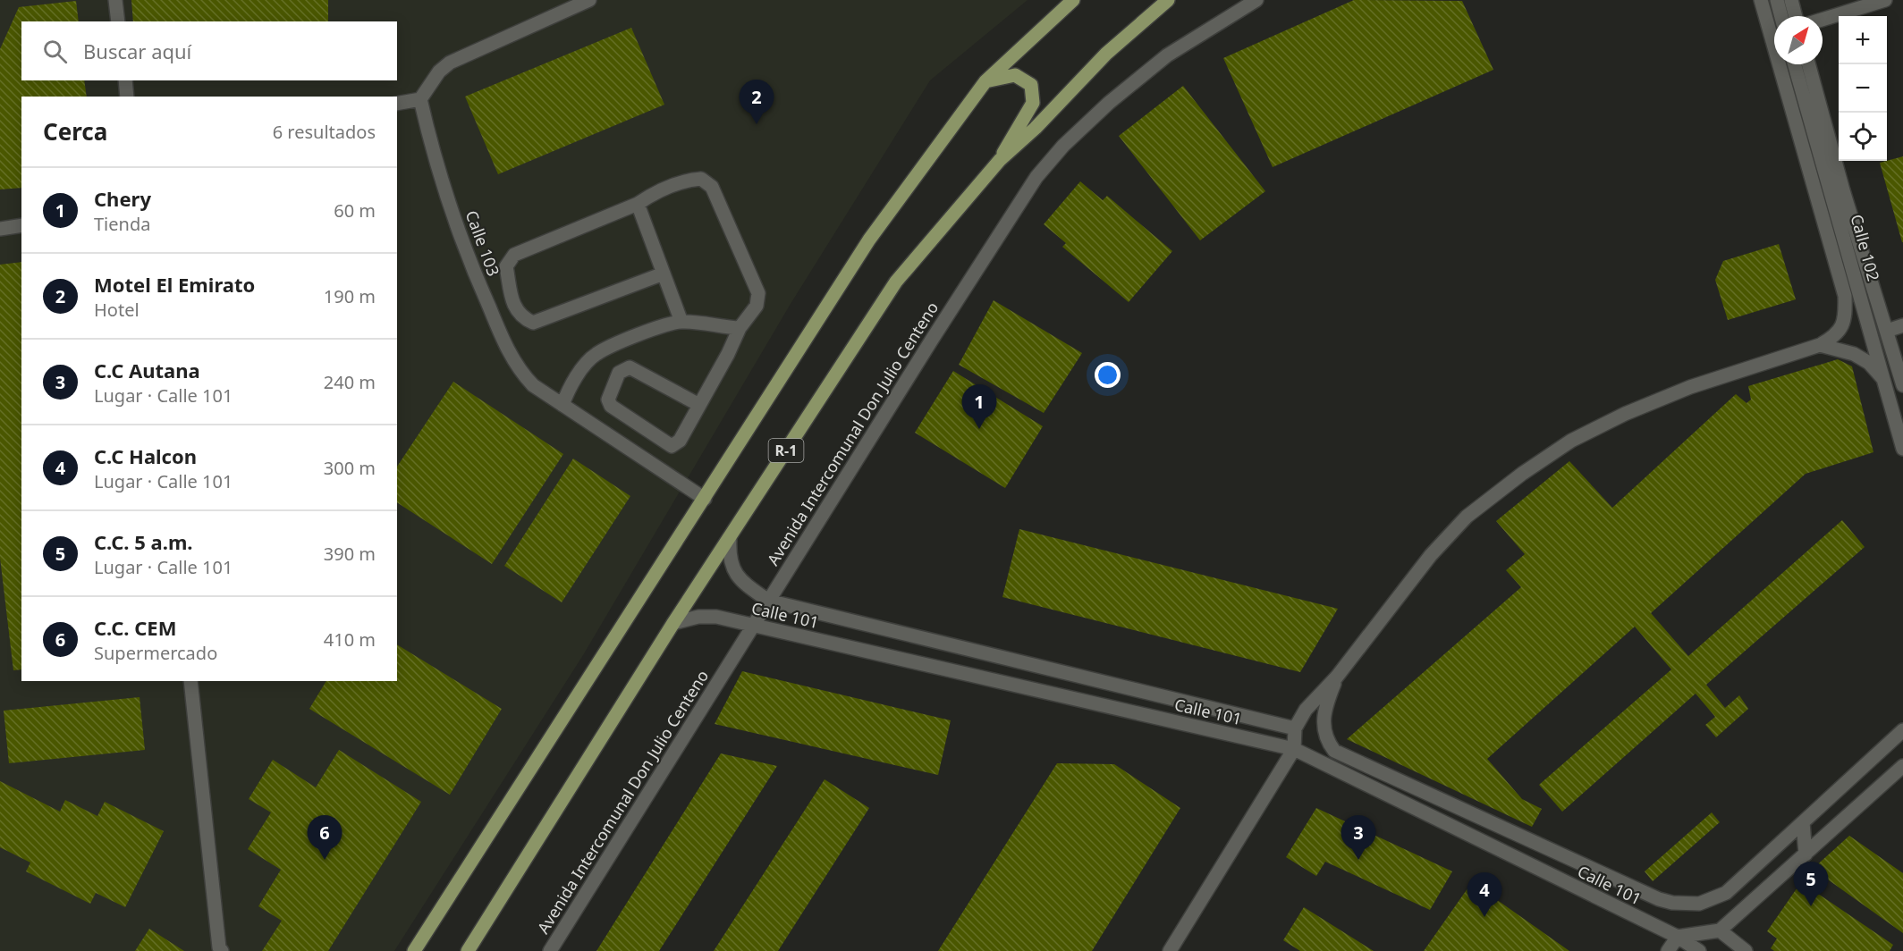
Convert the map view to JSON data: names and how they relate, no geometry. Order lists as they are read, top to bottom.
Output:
{
  "streets": {
    "main road": ["R-1"],
    "street": [
      "Calle 103",
      "Calle 102",
      "Avenida Intercomunal Don Julio Centeno",
      "Calle 101"
    ]
  },
  "crossings": [
    ["Calle 103", "R-1"],
    ["Avenida Intercomunal Don Julio Centeno", "Calle 101"],
    ["R-1", "Calle 101"]
  ],
  "north": "top right",
  "page": {
    "map_buttons": ["+", "−"],
    "search": "Buscar aquí",
    "pins": [
      "2",
      "1",
      "3",
      "6",
      "5",
      "4"
    ],
    "heading": ["Cerca", "6 resultados"],
    "list": [
      {
        "mark": "1",
        "name": "Chery",
        "note": "Tienda",
        "value": "60 m"
      },
      {
        "mark": "2",
        "name": "Motel El Emirato",
        "note": "Hotel",
        "value": "190 m"
      },
      {
        "mark": "3",
        "name": "C.C Autana",
        "note": "Lugar · Calle 101",
        "value": "240 m"
      },
      {
        "mark": "4",
        "name": "C.C Halcon",
        "note": "Lugar · Calle 101",
        "value": "300 m"
      },
      {
        "mark": "5",
        "name": "C.C. 5 a.m.",
        "note": "Lugar · Calle 101",
        "value": "390 m"
      },
      {
        "mark": "6",
        "name": "C.C. CEM",
        "note": "Supermercado",
        "value": "410 m"
      }
    ]
  }
}
